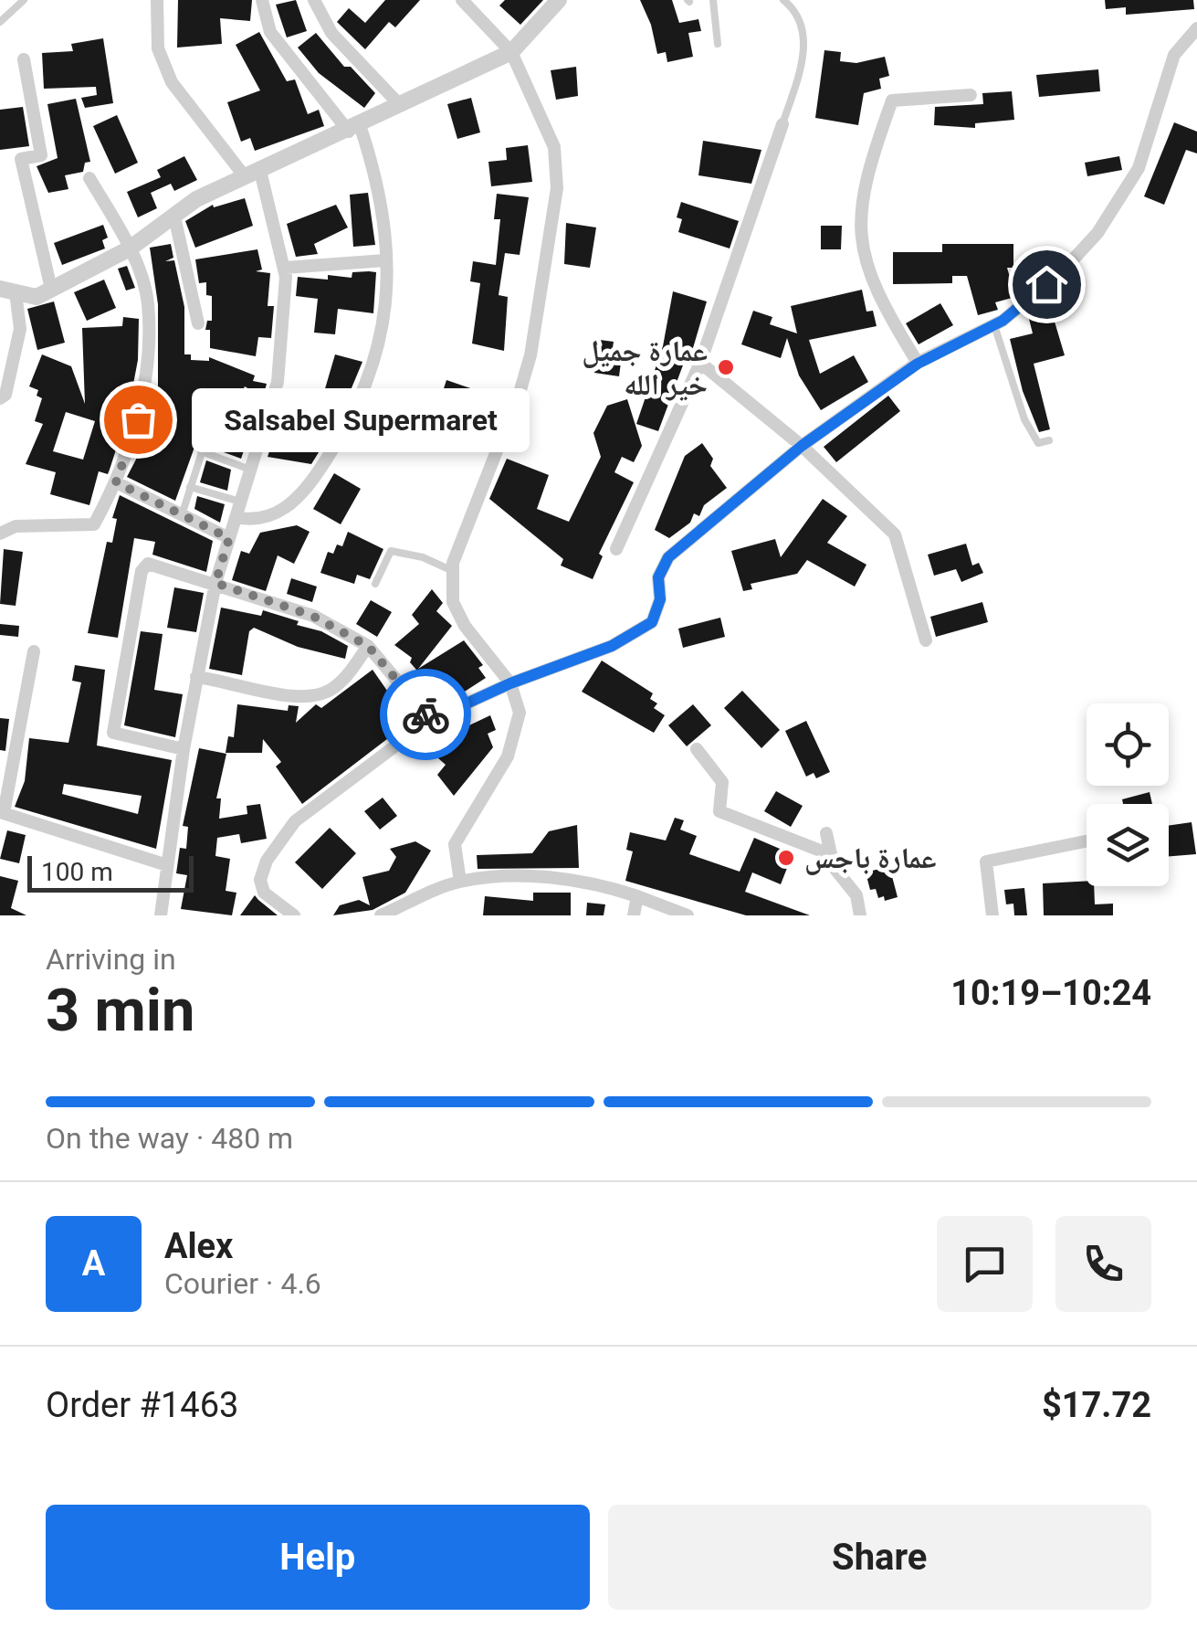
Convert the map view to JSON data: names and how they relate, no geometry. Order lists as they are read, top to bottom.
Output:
{
  "places": ["عمارة جميل خير الله", "Salsabel Supermaret", "عمارة باجس"],
  "scale_bar": "100 m",
  "page": {
    "bubble": "Salsabel Supermaret",
    "scale": "100 m",
    "heading": ["3 min", "Arriving in", "10:19–10:24"],
    "panel": [
      "Alex",
      "Courier · 4.6",
      "Order #1463",
      "$17.72"
    ],
    "bar": "On the way · 480 m",
    "round": "A",
    "buttons": ["Help", "Share"]
  }
}
